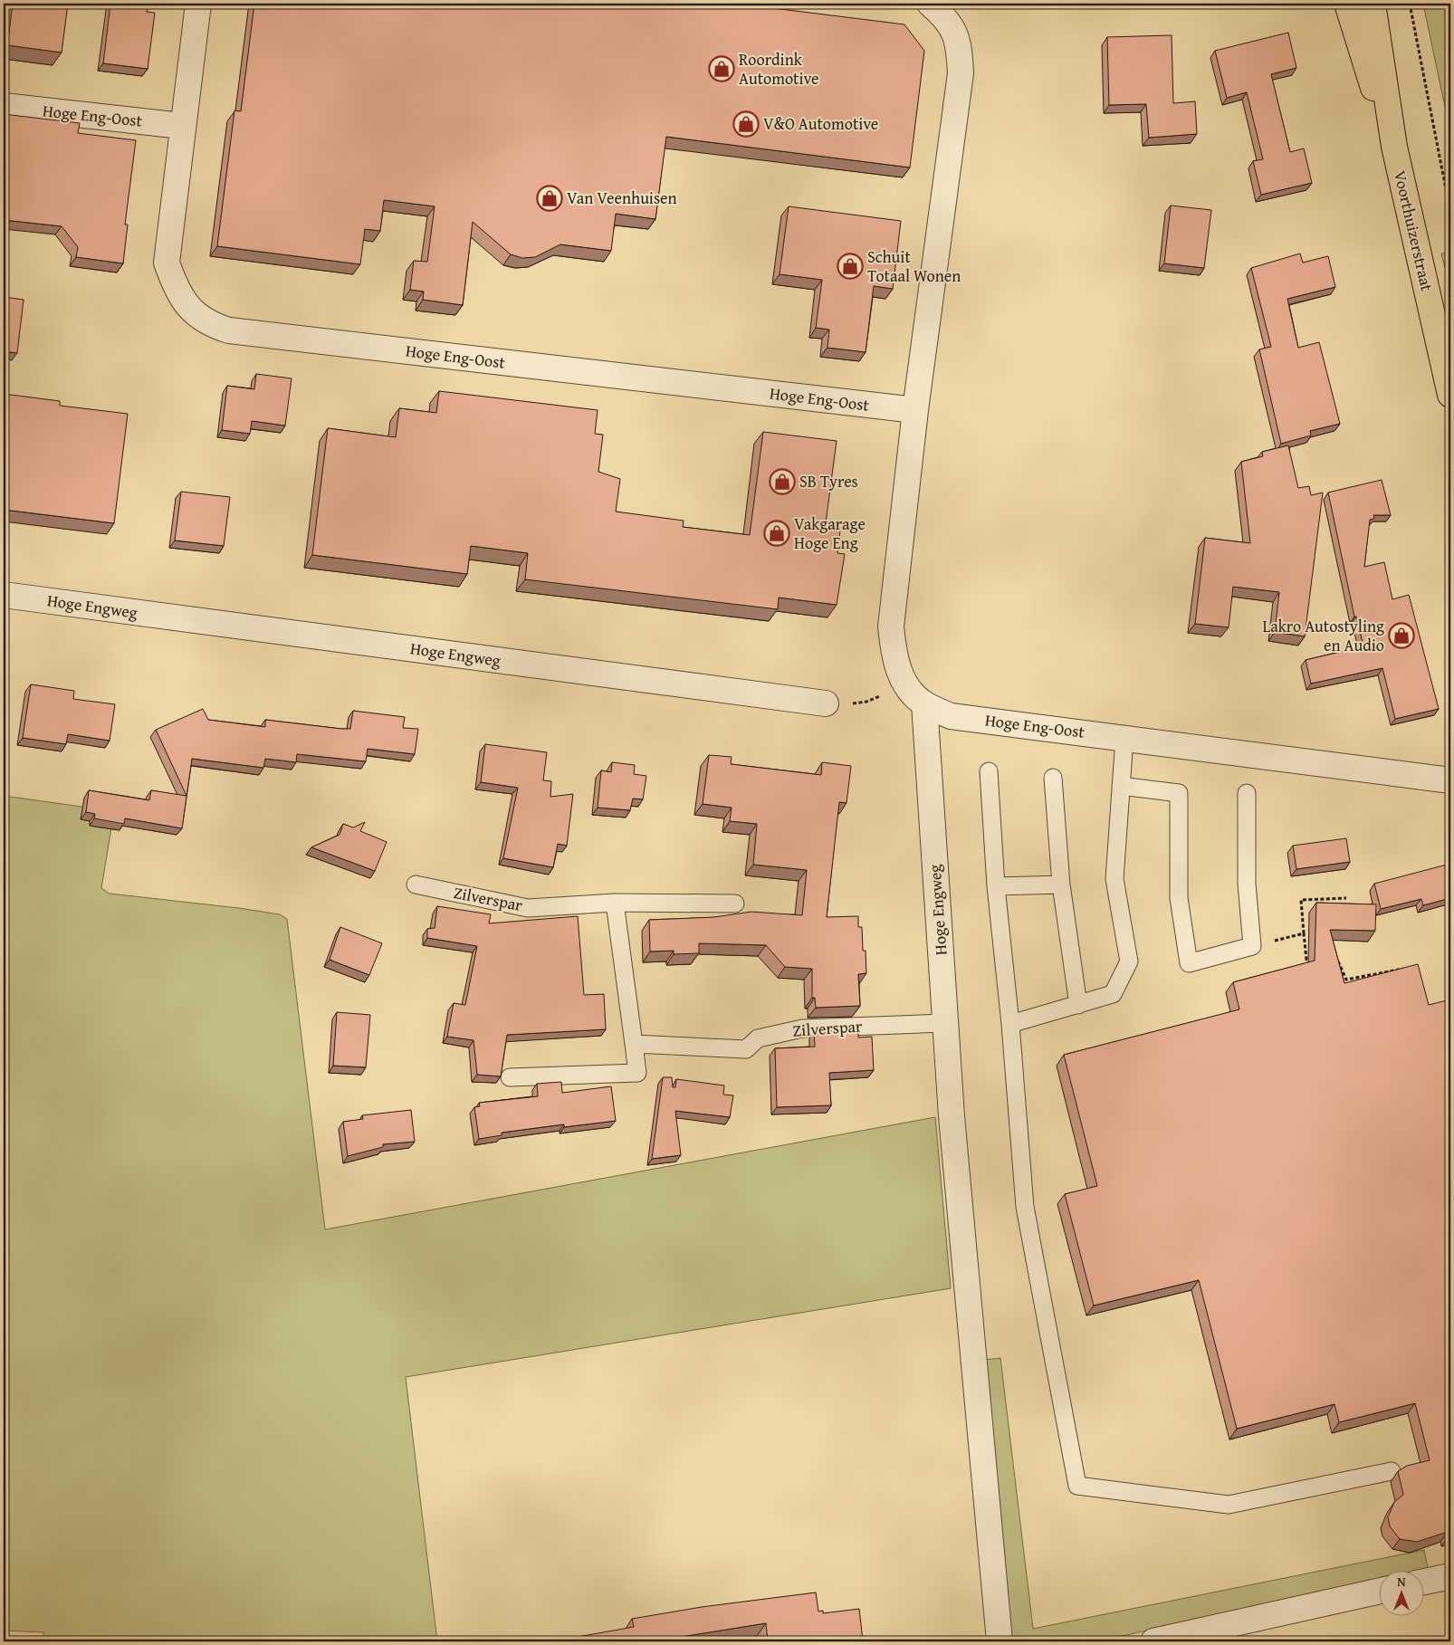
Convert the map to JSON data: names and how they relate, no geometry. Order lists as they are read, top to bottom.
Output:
{
  "streets": {
    "main road": ["Voorthuizerstraat"],
    "street": ["Hoge Eng-Oost", "Hoge Engweg"],
    "lane": ["Zilverspar"]
  },
  "crossings": [
    ["Hoge Eng-Oost", "Hoge Engweg"],
    ["Hoge Engweg", "Zilverspar"]
  ],
  "places": {
    "shop": [
      "Roordink Automotive",
      "V&O Automotive",
      "Van Veenhuisen",
      "Schuit Totaal Wonen",
      "SB Tyres",
      "Vakgarage Hoge Eng",
      "Lakro Autostyling en Audio"
    ]
  },
  "north": "top"
}
